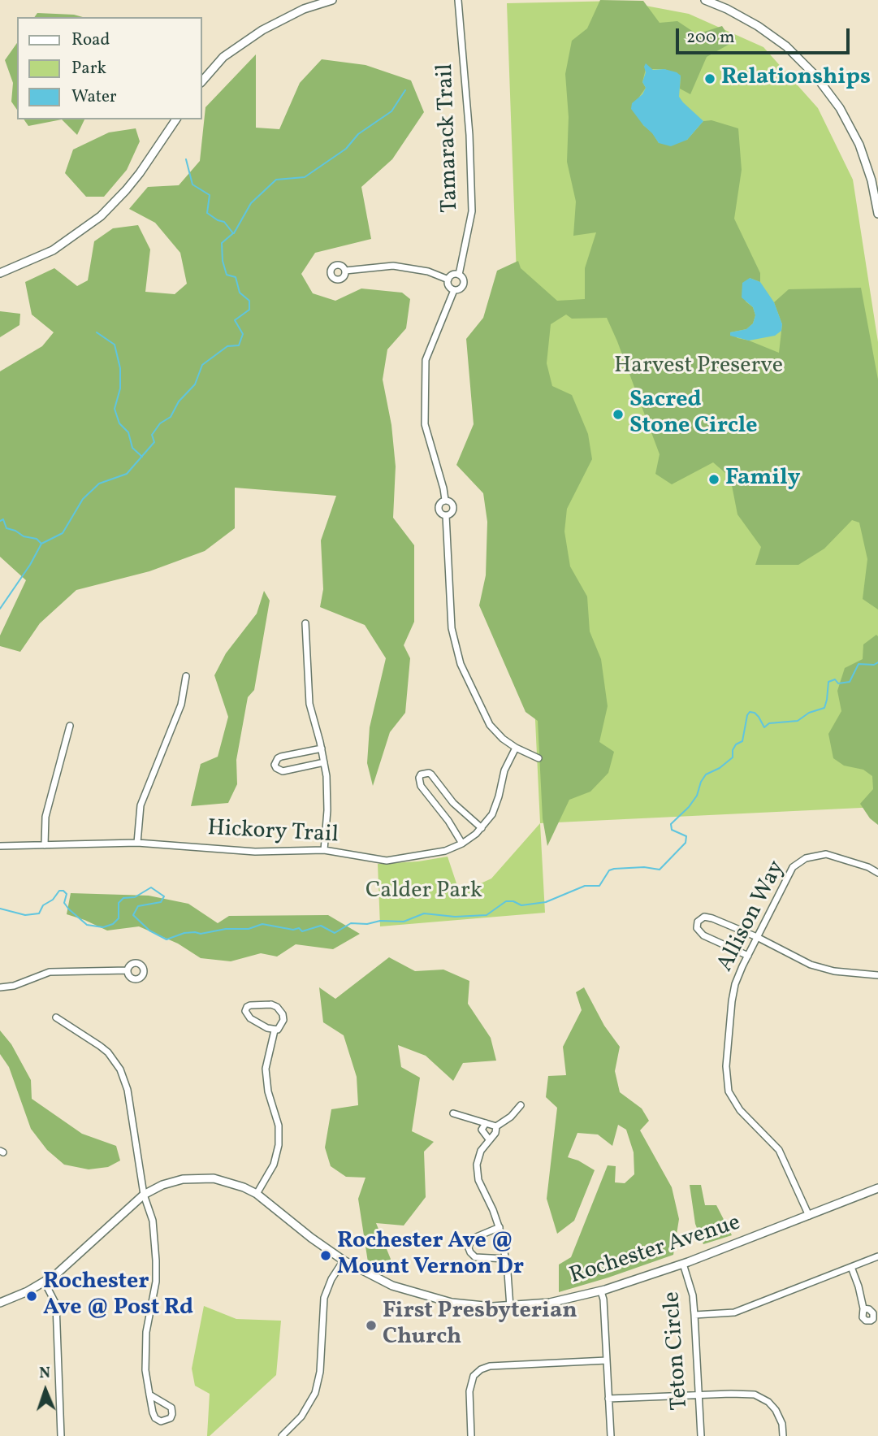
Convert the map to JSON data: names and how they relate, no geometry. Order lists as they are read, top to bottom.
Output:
{
  "streets": {
    "main road": ["Rochester Avenue"],
    "street": [
      "Tamarack Trail",
      "Hickory Trail",
      "Allison Way",
      "Teton Circle"
    ]
  },
  "crossings": [
    ["Allison Way", "Rochester Avenue"],
    ["Rochester Avenue", "Teton Circle"]
  ],
  "parks": ["Harvest Preserve", "Calder Park"],
  "places": [
    "Relationships",
    "Sacred Stone Circle",
    "Family",
    "Rochester Ave @ Mount Vernon Dr",
    "Rochester Ave @ Post Rd",
    "First Presbyterian Church"
  ],
  "legend": ["Road", "Park", "Water"],
  "scale_bar": "200 m",
  "north": "top"
}
